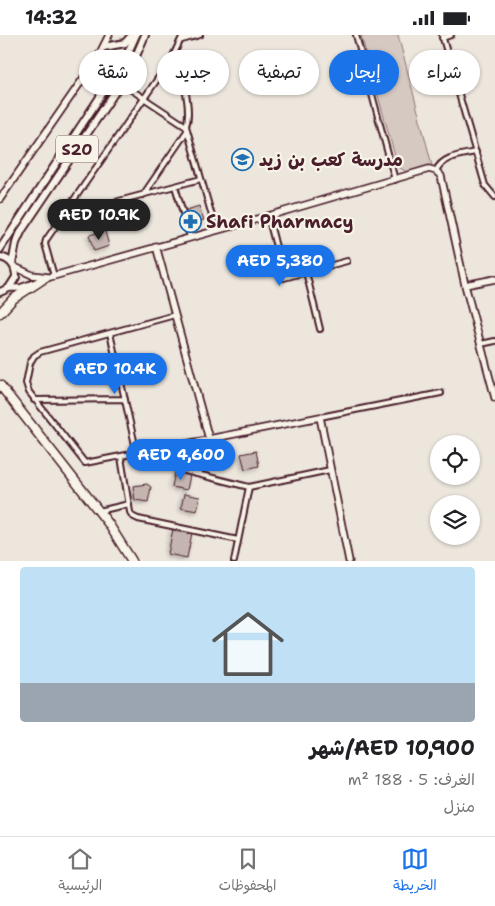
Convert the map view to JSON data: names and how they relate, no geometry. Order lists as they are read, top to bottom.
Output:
{
  "streets": {
    "main road": ["S20"]
  },
  "places": {
    "school or university": ["مدرسة كعب بن زيد"],
    "pharmacy": ["Shafi Pharmacy"]
  },
  "page": {
    "status": "14:32",
    "chip": [
      "شراء",
      "إيجار",
      "تصفية",
      "جديد",
      "شقة"
    ],
    "price": [
      "AED 10.9K",
      "AED 5,380",
      "AED 10.4K",
      "AED 4,600"
    ],
    "list": [
      {
        "name": "AED 10,900/شهر",
        "note": "الغرف: 5 · 188 m² · منزل"
      }
    ],
    "tabs": ["الخريطة", "المحفوظات", "الرئيسية"]
  }
}
